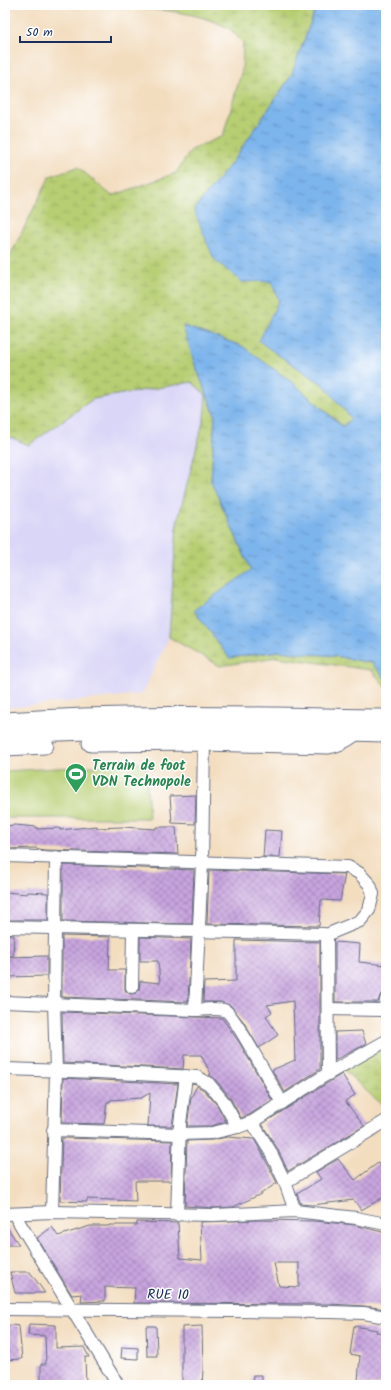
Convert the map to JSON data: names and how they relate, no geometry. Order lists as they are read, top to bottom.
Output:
{
  "streets": {
    "street": ["RUE 10"]
  },
  "places": {
    "sports": ["Terrain de foot VDN Technopole"]
  },
  "scale_bar": "50 m"
}
